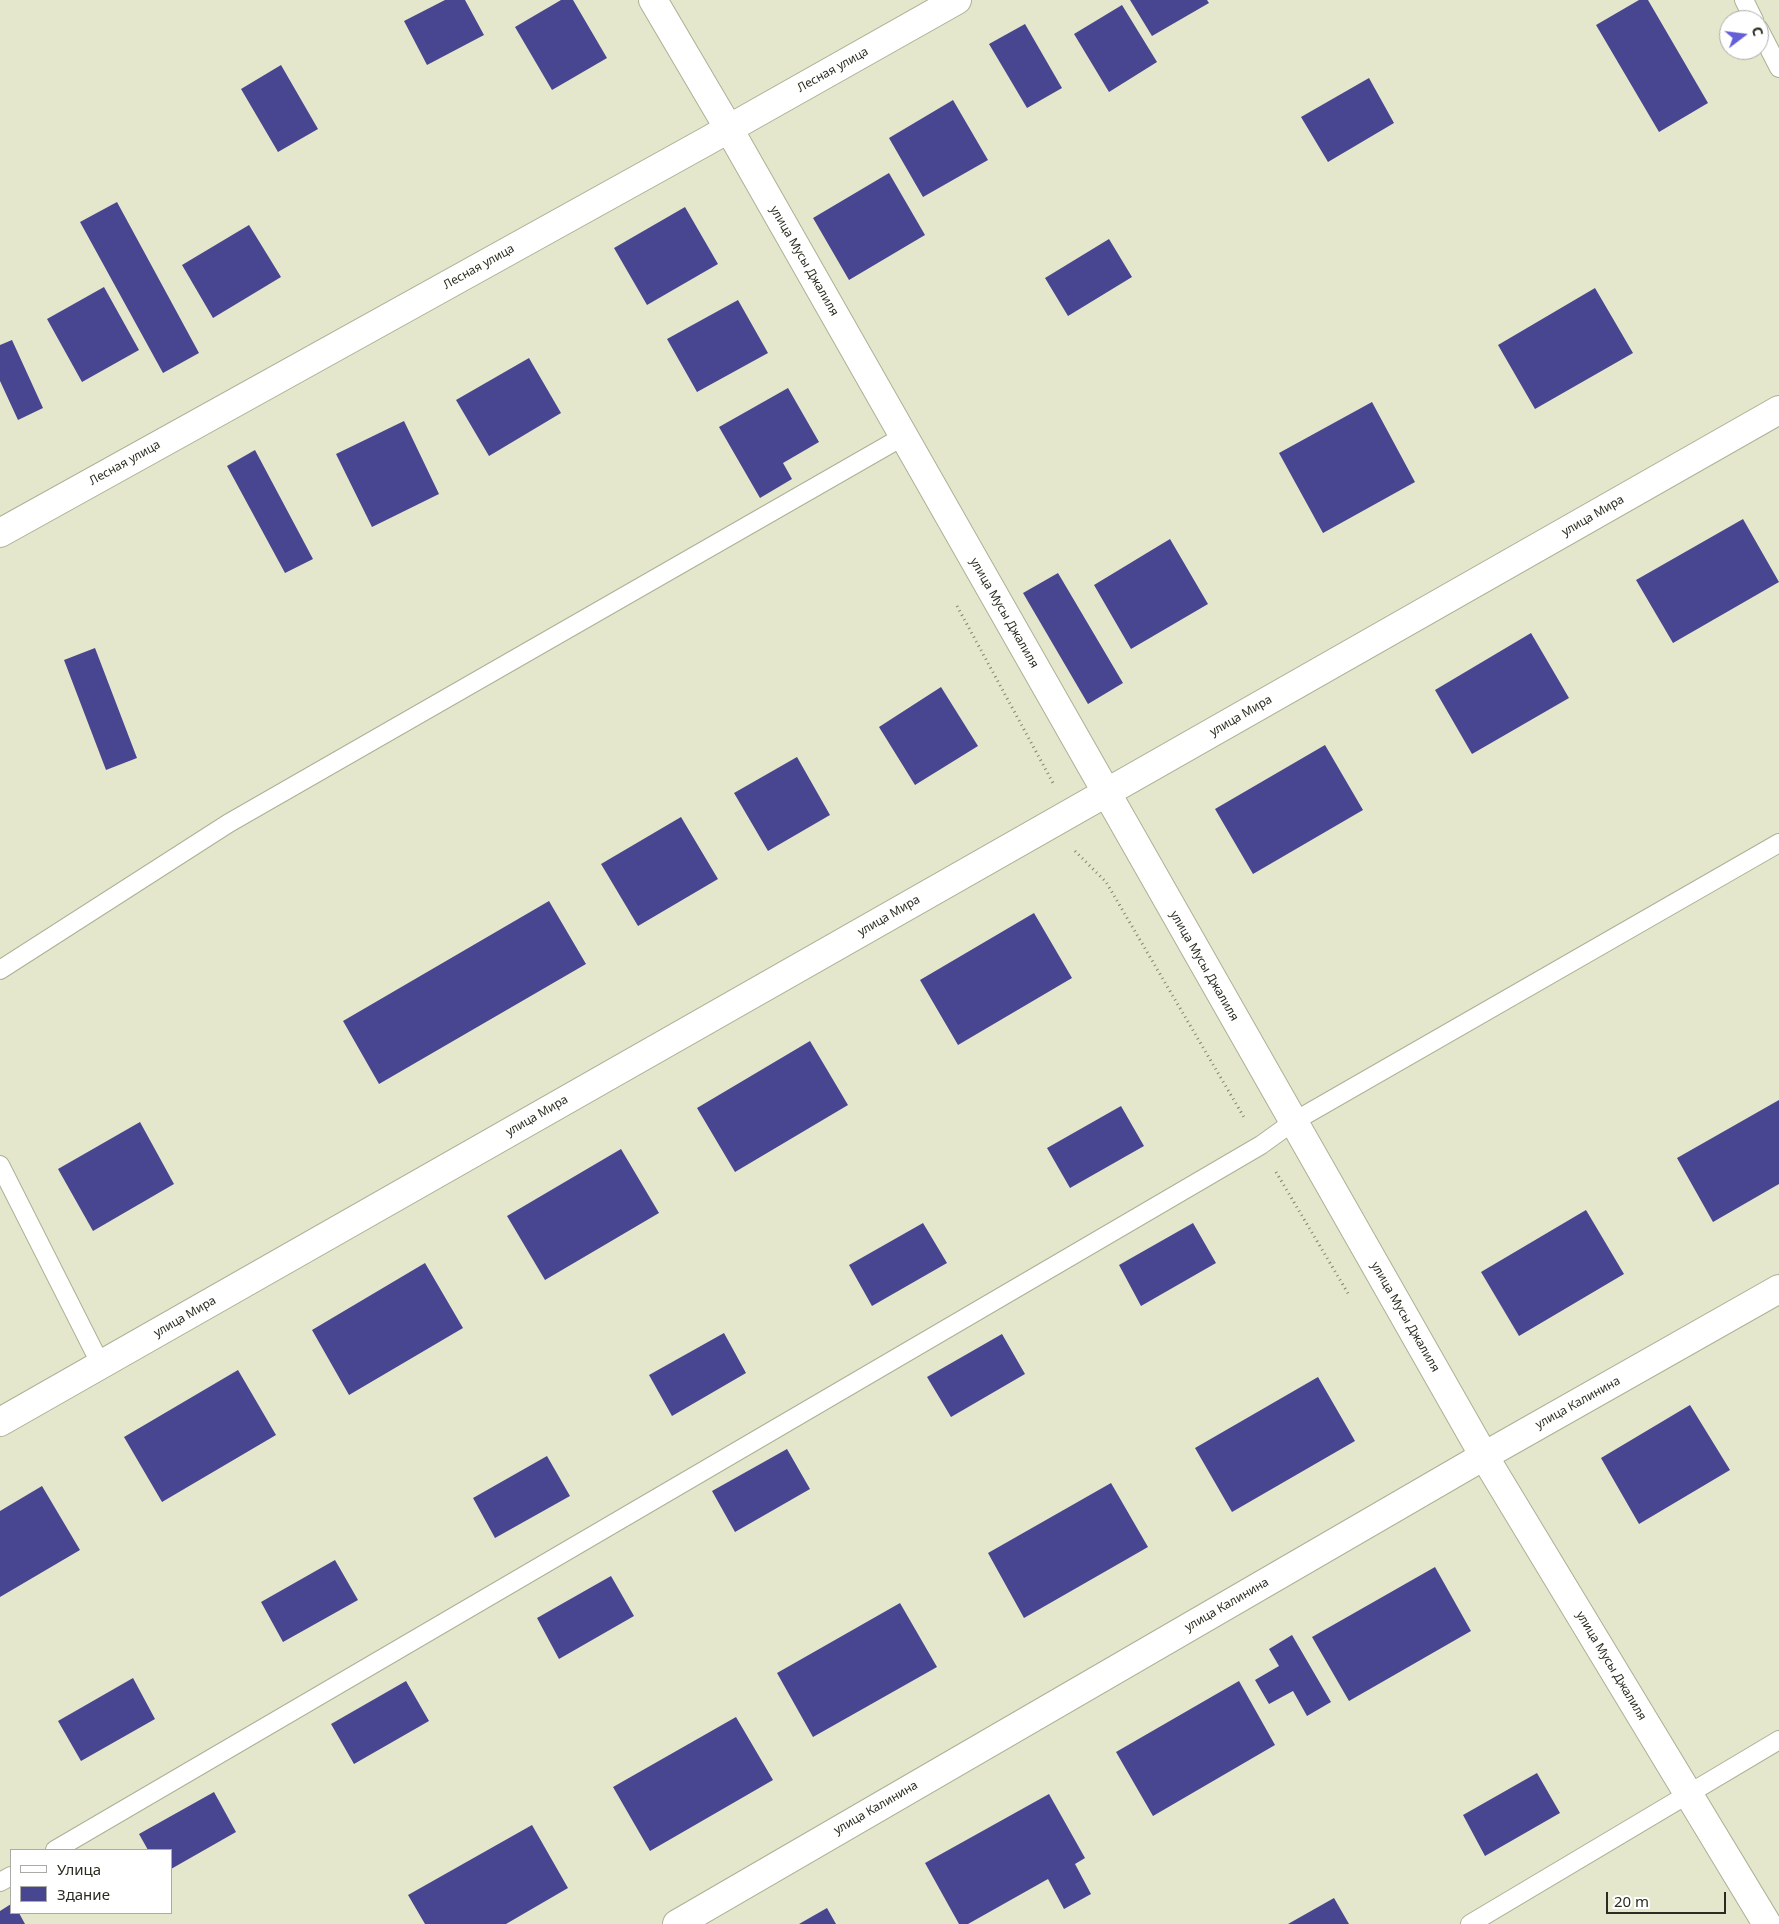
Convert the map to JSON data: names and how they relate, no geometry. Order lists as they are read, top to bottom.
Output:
{
  "streets": {
    "street": [
      "Лесная улица",
      "улица Мусы Джалиля",
      "улица Мира",
      "улица Калинина"
    ]
  },
  "crossings": [
    ["Лесная улица", "улица Мусы Джалиля"],
    ["улица Мусы Джалиля", "улица Мира"],
    ["улица Мусы Джалиля", "улица Калинина"]
  ],
  "legend": ["Улица", "Здание"],
  "scale_bar": "20 m",
  "north": "right"
}
